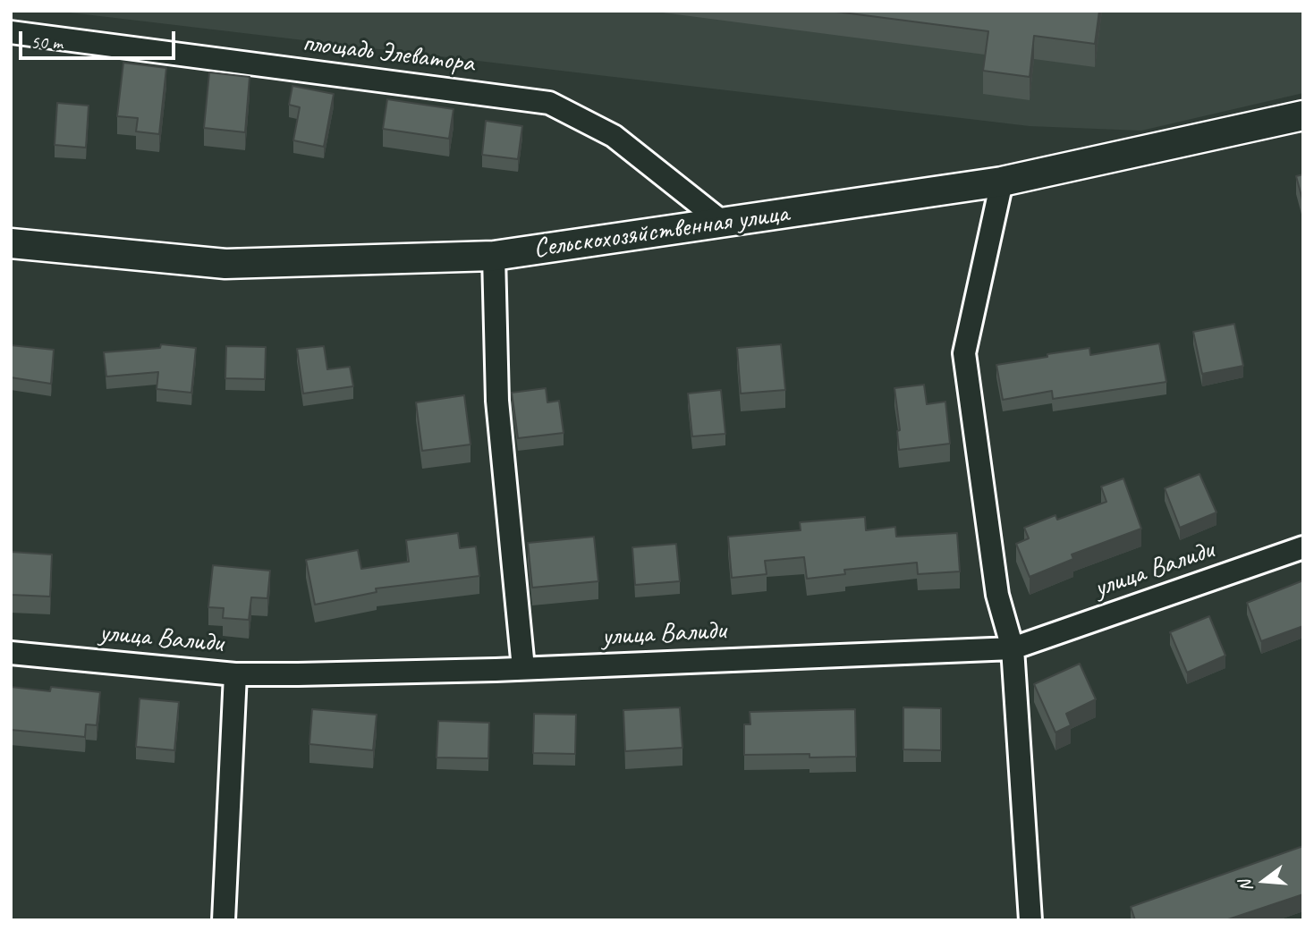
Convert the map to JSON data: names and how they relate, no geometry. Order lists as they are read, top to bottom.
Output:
{
  "streets": {
    "main road": ["Сельскохозяйственная улица"],
    "street": ["площадь Элеватора", "улица Валиди"]
  },
  "crossings": [
    ["площадь Элеватора", "Сельскохозяйственная улица"]
  ],
  "scale_bar": "50 m",
  "north": "left"
}
